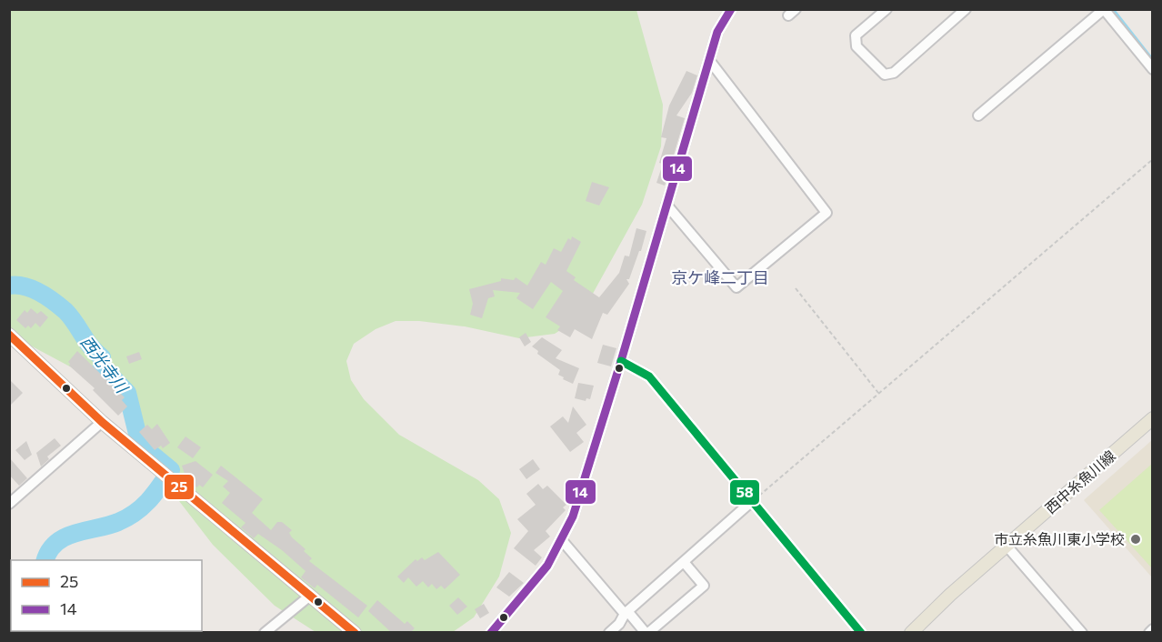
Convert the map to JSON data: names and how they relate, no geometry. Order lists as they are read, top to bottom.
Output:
{
  "streets": {
    "main road": ["西中糸魚川線"]
  },
  "districts": ["京ケ峰二丁目"],
  "water": ["西光寺川"],
  "places": ["市立糸魚川東小学校"],
  "lines": ["transit line 14", "transit line 25", "transit line 58"],
  "legend": ["25", "14"]
}
